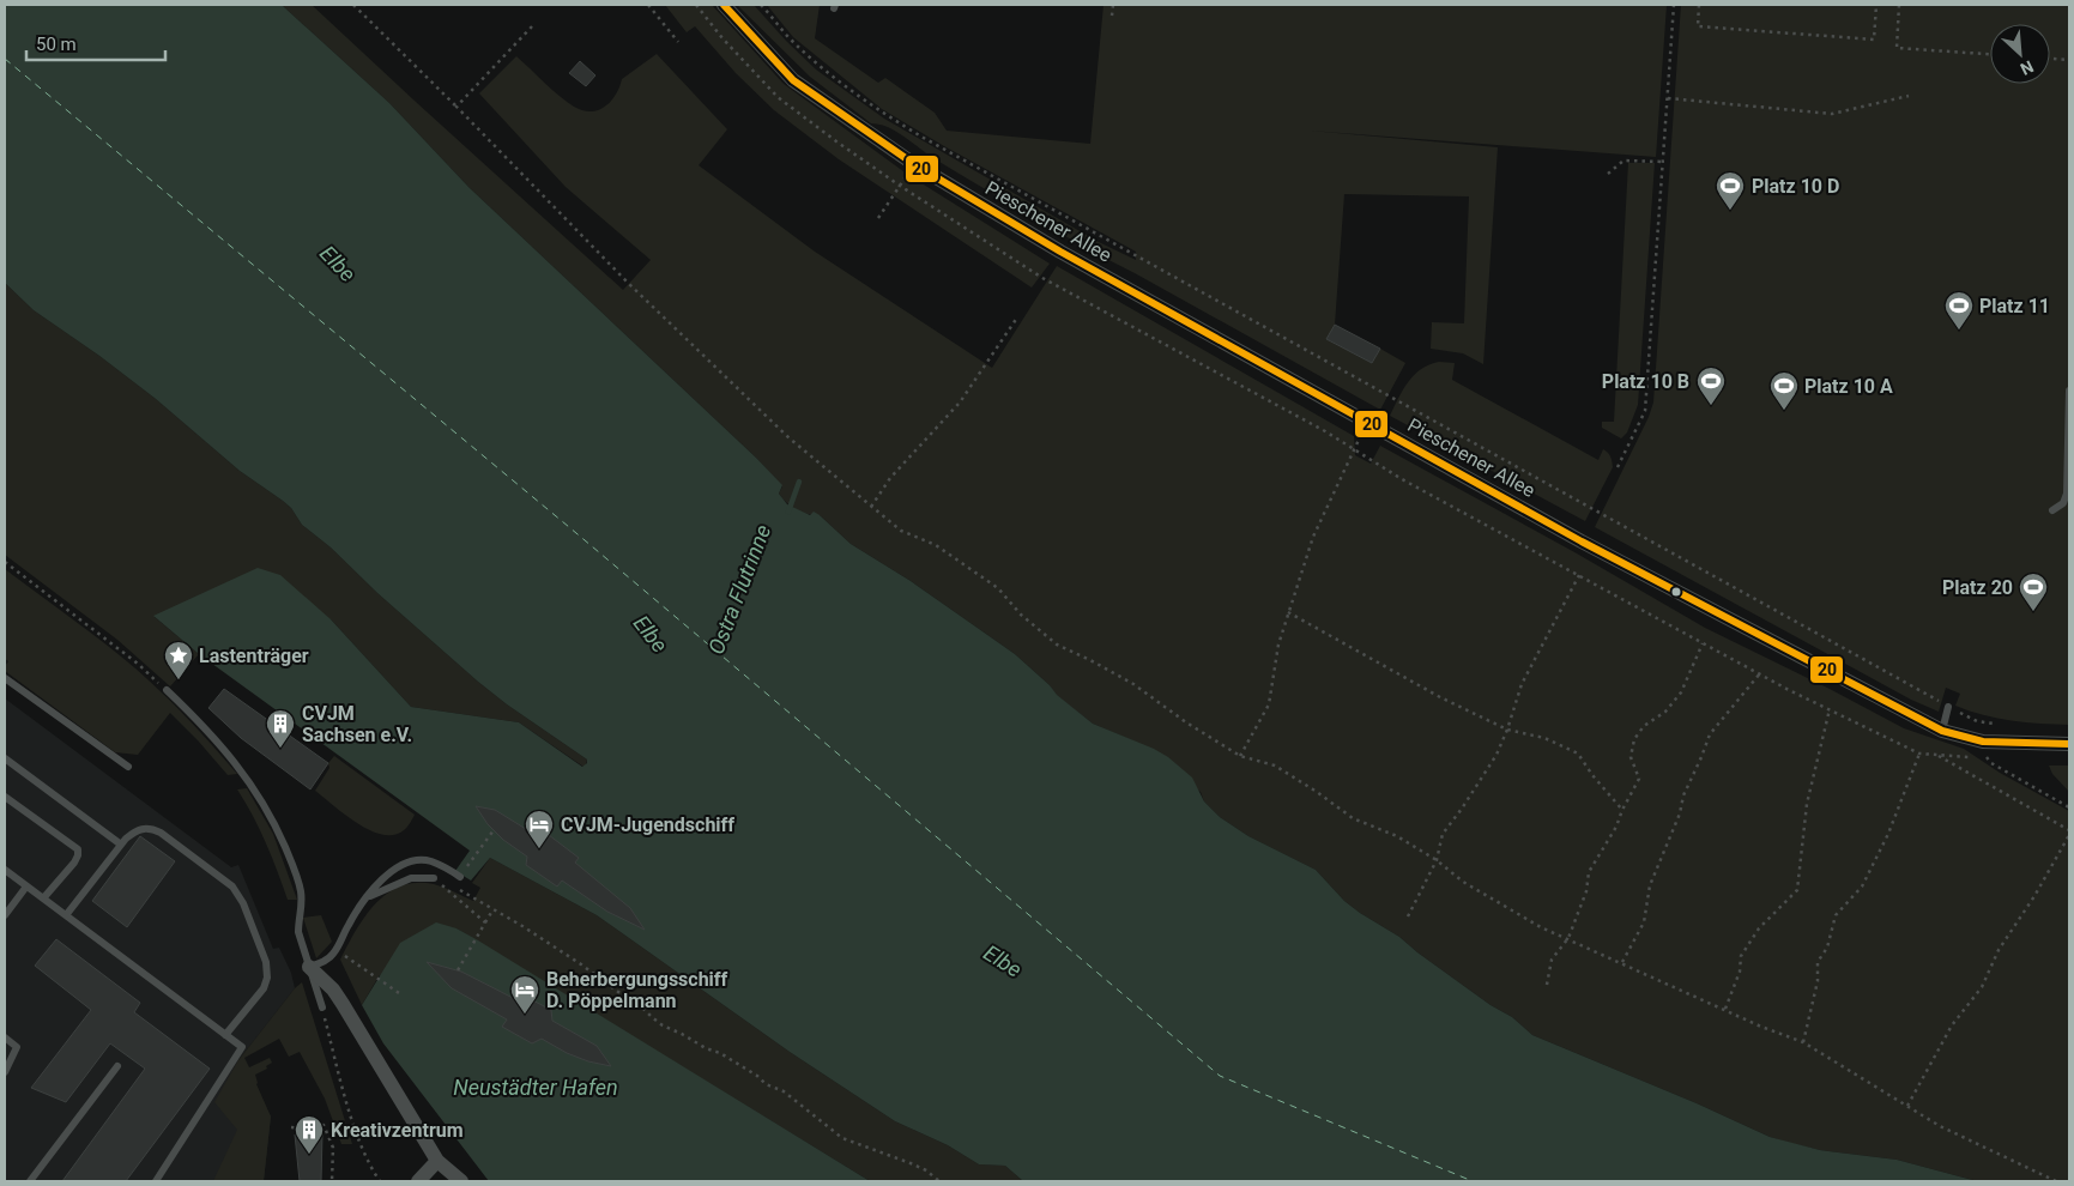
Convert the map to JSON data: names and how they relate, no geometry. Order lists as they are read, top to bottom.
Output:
{
  "streets": {
    "street": ["Pieschener Allee"]
  },
  "water": ["Elbe", "Ostra Flutrinne", "Neustädter Hafen"],
  "places": {
    "sports": [
      "Platz 10 D",
      "Platz 11",
      "Platz 10 B",
      "Platz 10 A",
      "Platz 20"
    ],
    "place": ["Lastenträger"],
    "building": ["CVJM Sachsen e.V.", "Kreativzentrum"],
    "hotel": ["CVJM-Jugendschiff", "Beherbergungsschiff D. Pöppelmann"]
  },
  "lines": ["transit line 20"],
  "scale_bar": "50 m",
  "north": "bottom right"
}
